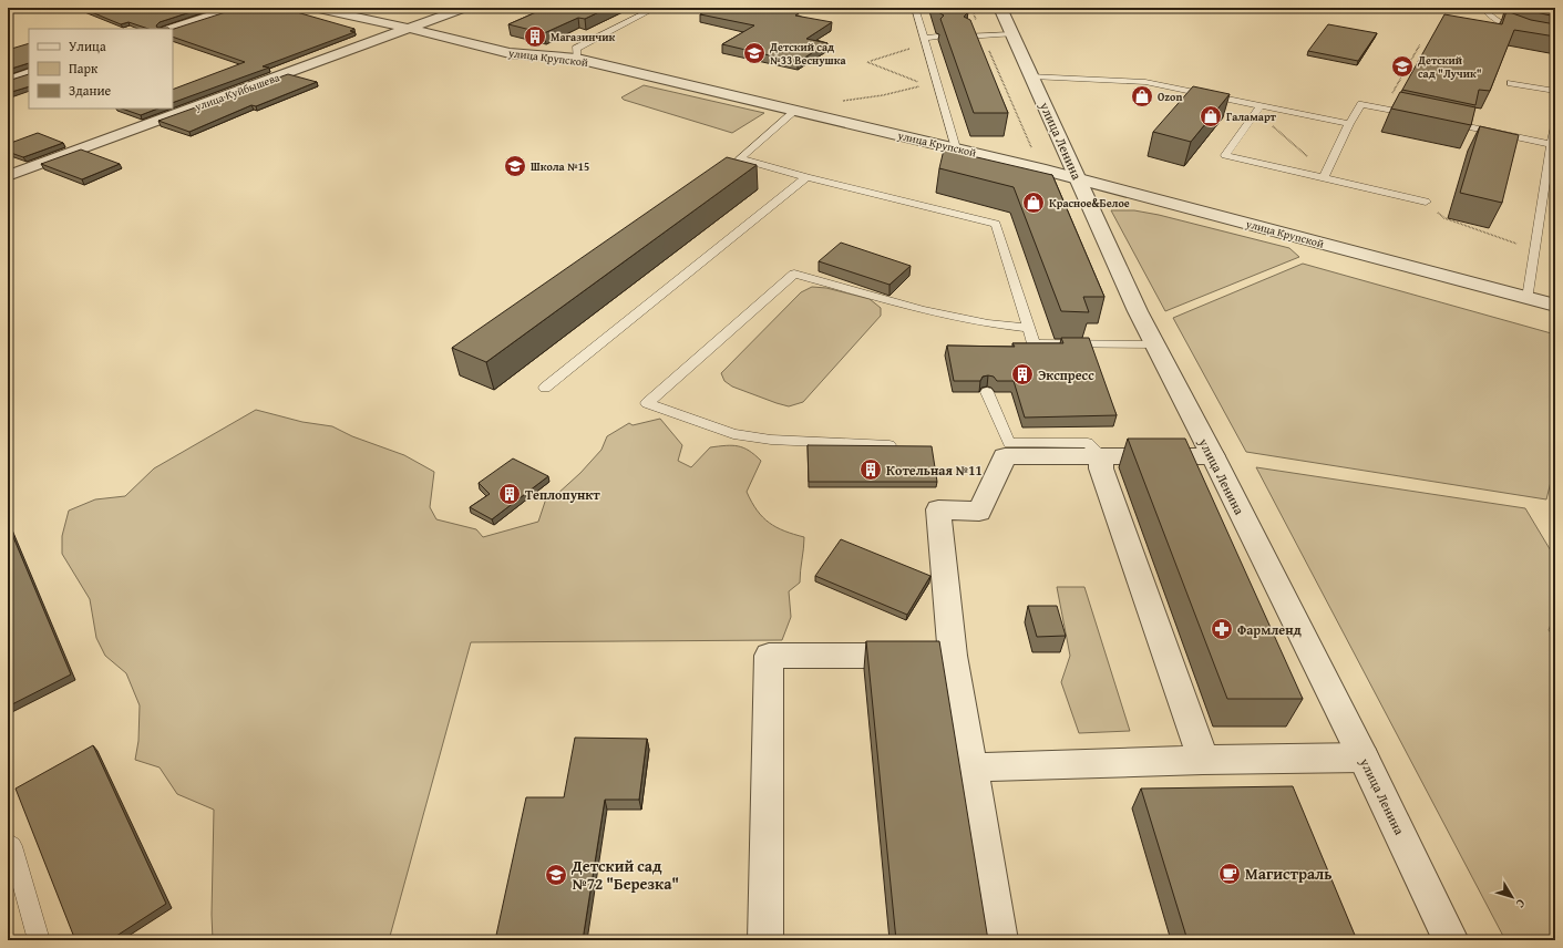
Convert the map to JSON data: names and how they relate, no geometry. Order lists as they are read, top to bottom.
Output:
{
  "streets": {
    "street": ["улица Крупской", "улица Куйбышева", "улица Ленина"]
  },
  "crossings": [
    ["улица Крупской", "улица Куйбышева"],
    ["улица Крупской", "улица Ленина"]
  ],
  "places": {
    "building": [
      "Магазинчик",
      "Экспресс",
      "Котельная №11",
      "Теплопункт"
    ],
    "school or university": [
      "Детский сад №33 Веснушка",
      "Детский сад \"Лучик\"",
      "Школа №15",
      "Детский сад №72 \"Березка\""
    ],
    "shop": ["Ozon", "Галамарт", "Красное&Белое"],
    "pharmacy": ["Фармленд"],
    "cafe": ["Магистраль"]
  },
  "legend": ["Улица", "Парк", "Здание"],
  "north": "bottom right"
}
